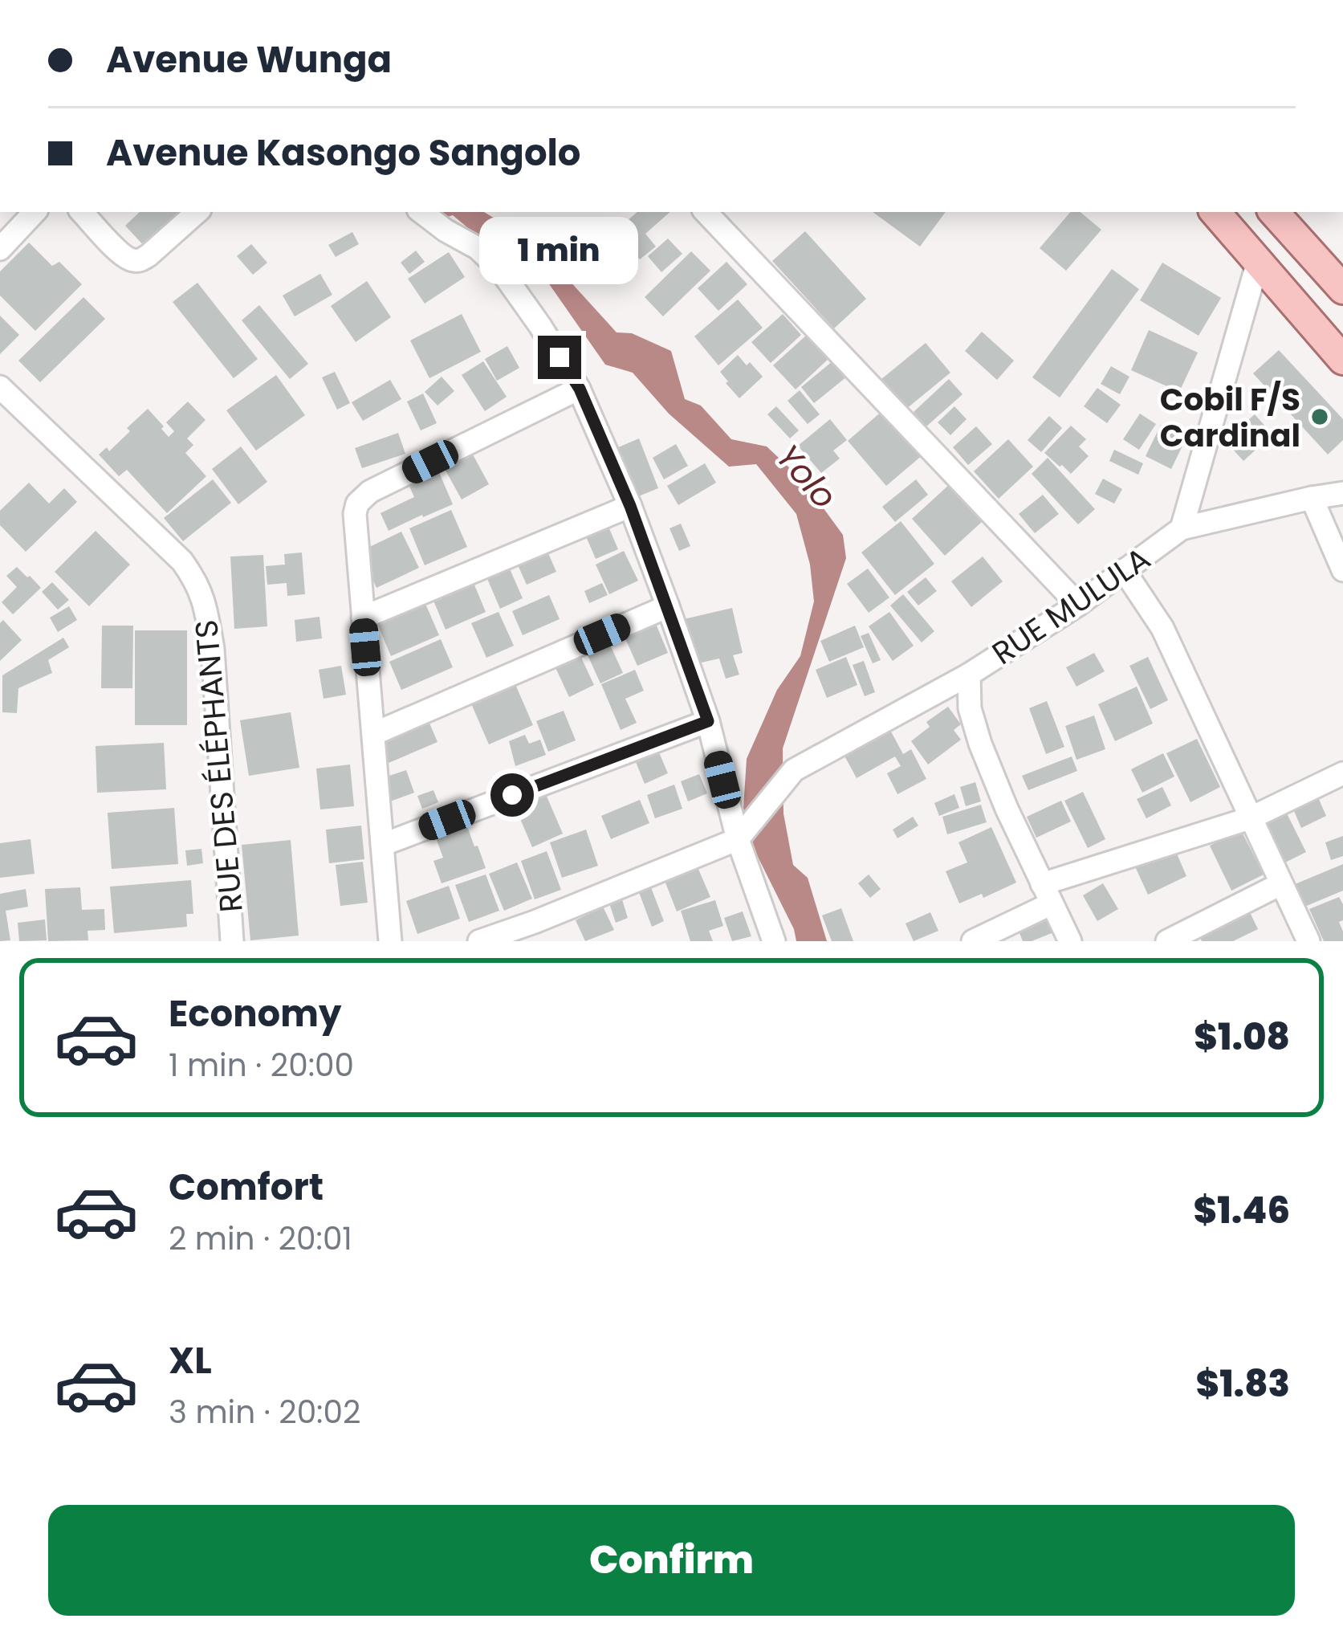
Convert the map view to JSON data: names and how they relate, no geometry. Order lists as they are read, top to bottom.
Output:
{
  "streets": {
    "street": ["RUE MULULA", "RUE DES ÉLÉPHANTS"]
  },
  "water": ["Yolo"],
  "places": ["Cobil F/S Cardinal"],
  "page": {
    "banner": ["Avenue Wunga", "Avenue Kasongo Sangolo"],
    "bubble": "1 min",
    "list": [
      {
        "name": "Economy",
        "note": "1 min · 20:00",
        "value": "$1.08"
      },
      {
        "name": "Comfort",
        "note": "2 min · 20:01",
        "value": "$1.46"
      },
      {
        "name": "XL",
        "note": "3 min · 20:02",
        "value": "$1.83"
      }
    ],
    "buttons": "Confirm"
  }
}
